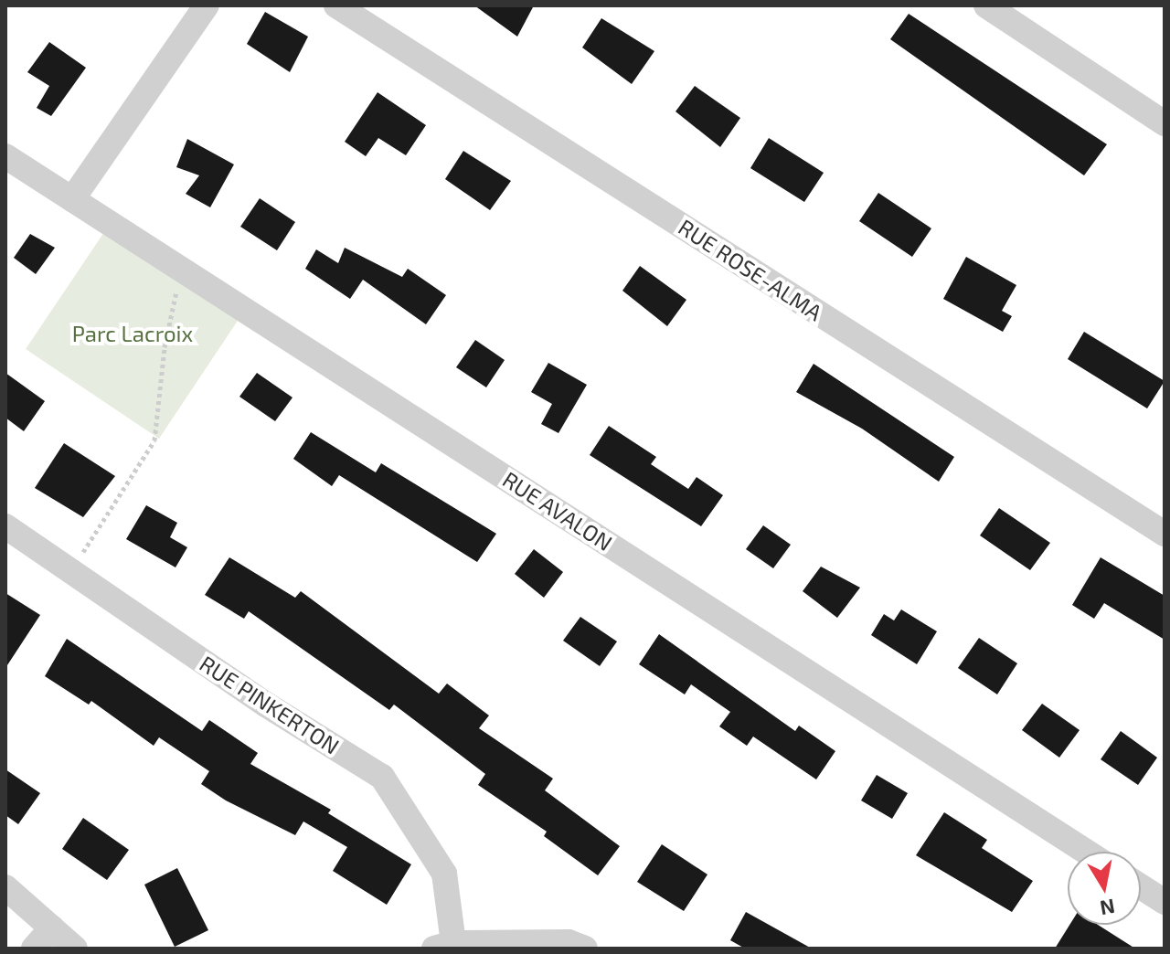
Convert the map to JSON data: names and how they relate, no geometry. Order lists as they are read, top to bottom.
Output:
{
  "streets": {
    "street": ["RUE ROSE-ALMA", "RUE AVALON", "RUE PINKERTON"]
  },
  "parks": ["Parc Lacroix"],
  "north": "bottom"
}
